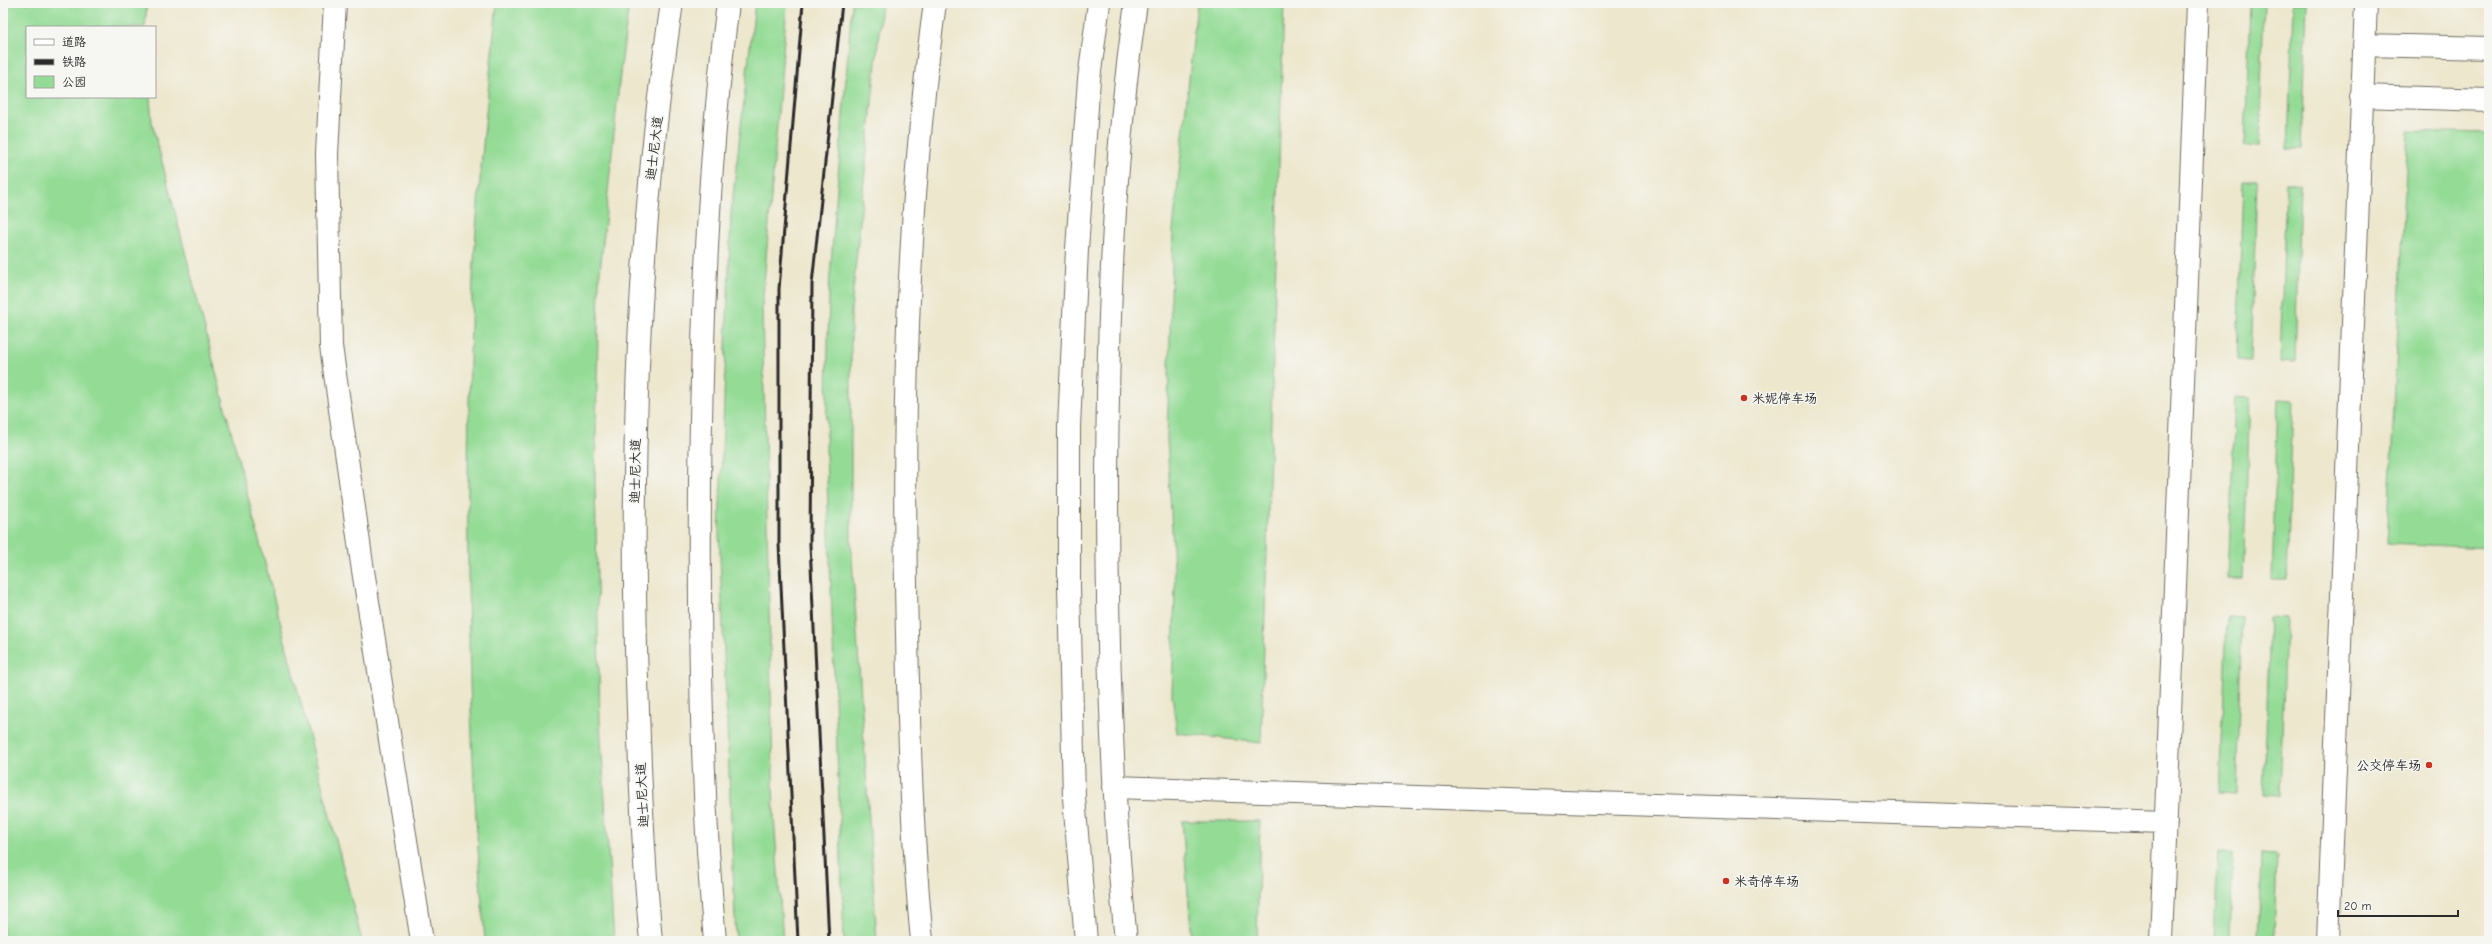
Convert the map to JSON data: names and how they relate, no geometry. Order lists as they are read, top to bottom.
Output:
{
  "streets": {
    "main road": ["迪士尼大道"]
  },
  "places": ["米妮停车场", "公交停车场", "米奇停车场"],
  "legend": ["道路", "铁路", "公园"],
  "scale_bar": "20 m"
}
